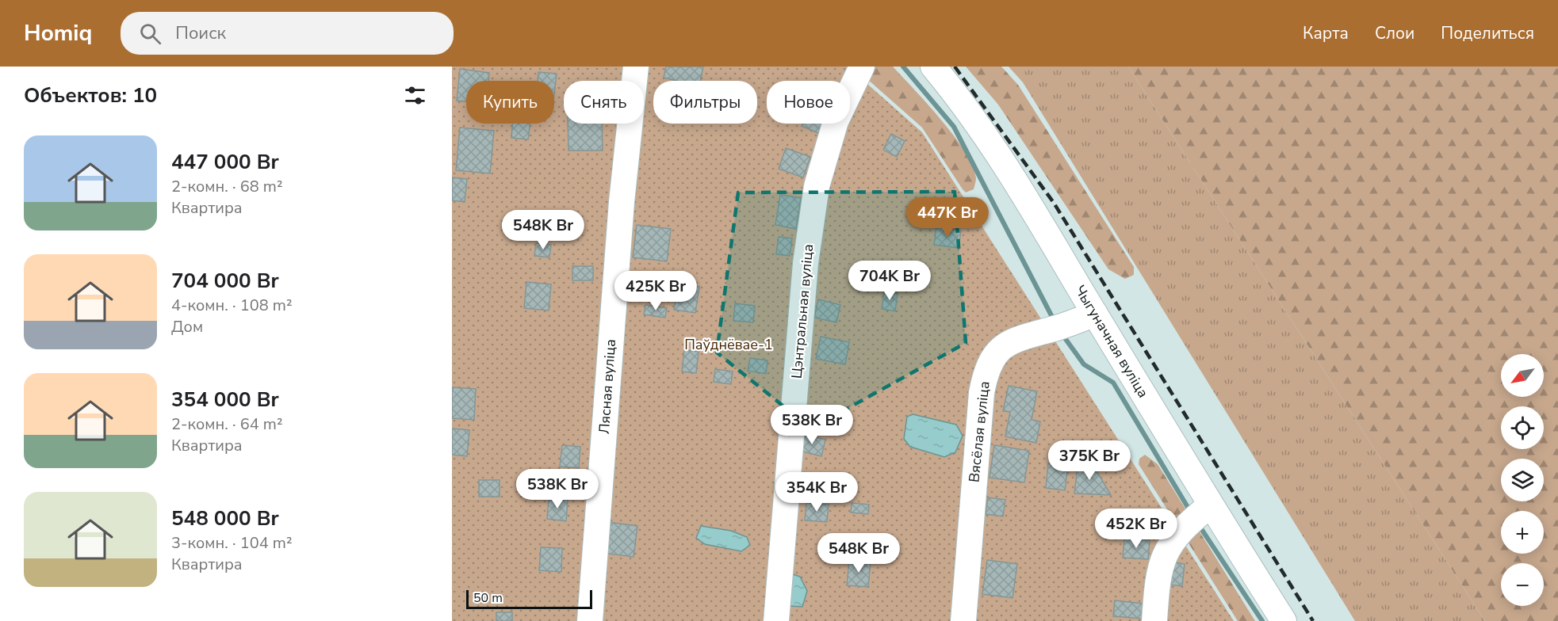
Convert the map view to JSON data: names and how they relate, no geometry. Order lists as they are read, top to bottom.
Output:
{
  "streets": {
    "lane": [
      "Цэнтральная вуліца",
      "Чыгуначная вуліца",
      "Лясная вуліца",
      "Вясёлая вуліца"
    ]
  },
  "crossings": [
    ["Чыгуначная вуліца", "Вясёлая вуліца"]
  ],
  "parks": ["Паўднёвае-1"],
  "scale_bar": "50 m",
  "north": "bottom left",
  "page": {
    "header": "Homiq",
    "search": "Поиск",
    "nav": ["Карта", "Слои", "Поделиться"],
    "heading": "Объектов: 10",
    "chip": [
      "Купить",
      "Снять",
      "Фильтры",
      "Новое"
    ],
    "list": [
      {
        "name": "447 000 Br",
        "note": "2-комн. · 68 m² · Квартира"
      },
      {
        "name": "704 000 Br",
        "note": "4-комн. · 108 m² · Дом"
      },
      {
        "name": "354 000 Br",
        "note": "2-комн. · 64 m² · Квартира"
      },
      {
        "name": "548 000 Br",
        "note": "3-комн. · 104 m² · Квартира"
      }
    ],
    "price": [
      "447K Br",
      "548K Br",
      "704K Br",
      "425K Br",
      "538K Br",
      "375K Br",
      "538K Br",
      "354K Br",
      "452K Br",
      "548K Br"
    ],
    "map_buttons": ["+", "−"],
    "scale": "50 m"
  }
}
